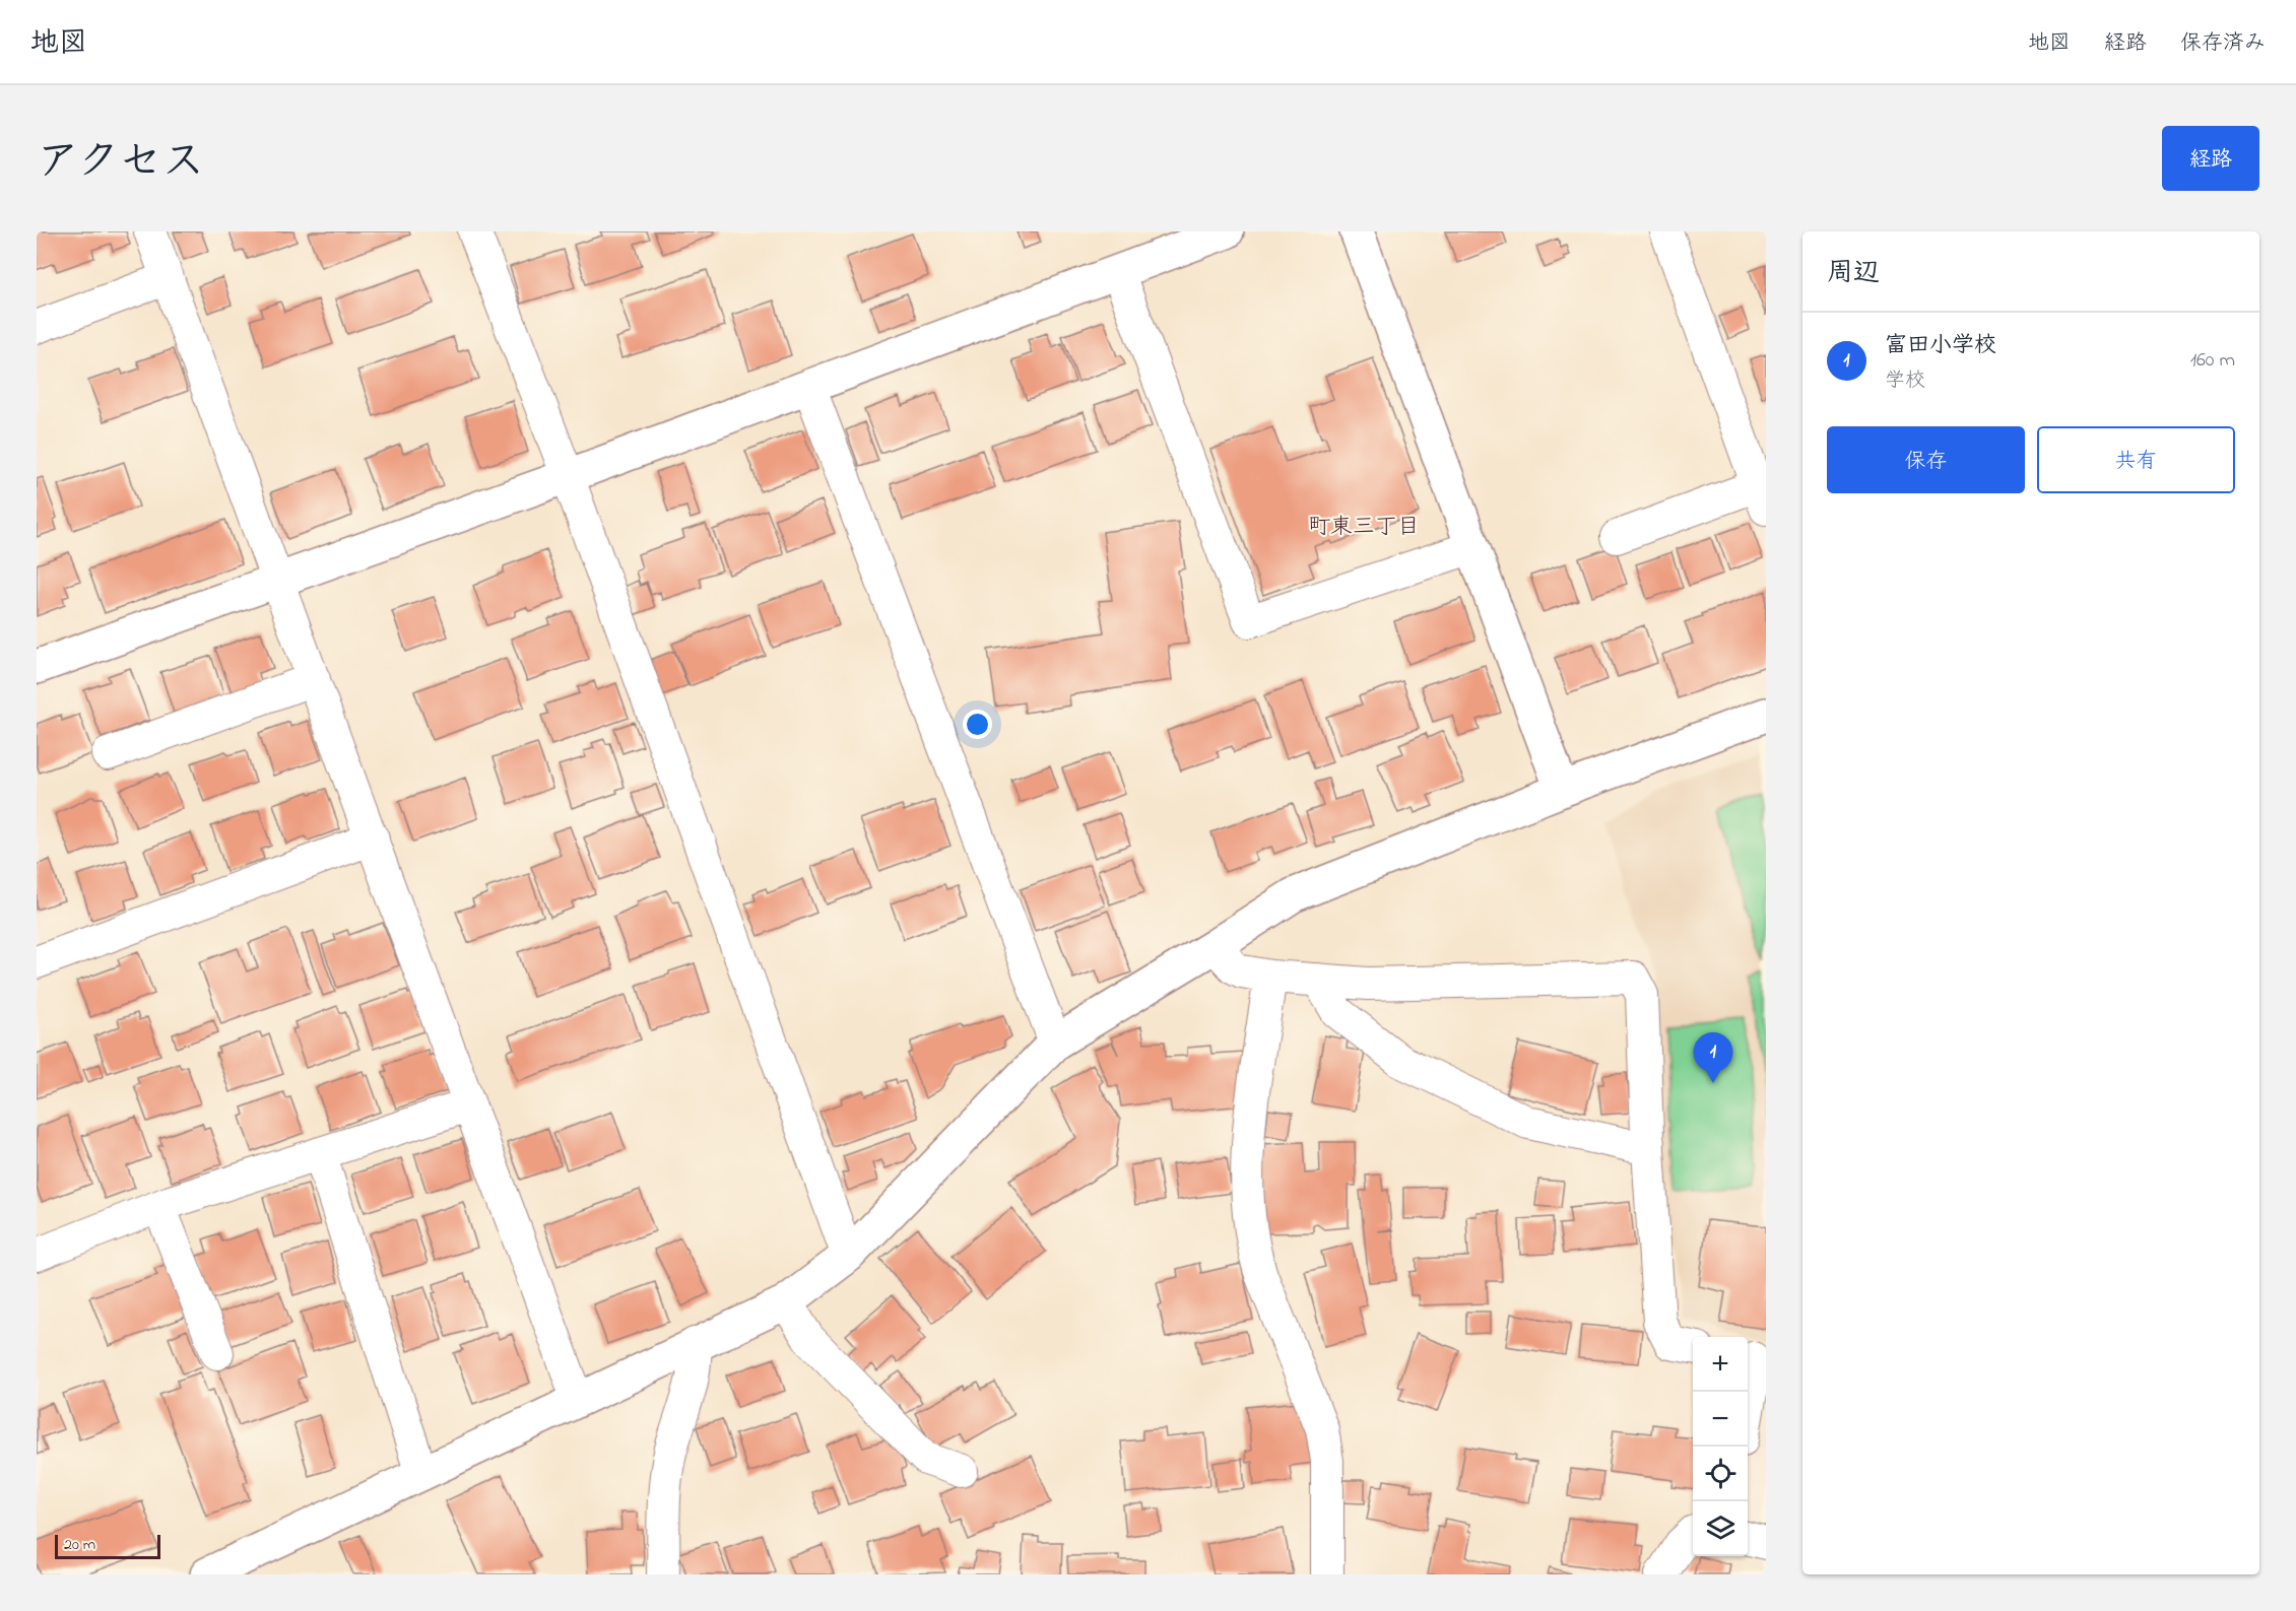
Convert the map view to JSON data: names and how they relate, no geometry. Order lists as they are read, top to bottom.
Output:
{
  "districts": ["町東三丁目"],
  "scale_bar": "20 m",
  "page": {
    "header": "地図",
    "nav": ["地図", "経路", "保存済み"],
    "title": "アクセス",
    "buttons": [
      "経路",
      ["保存", "共有"]
    ],
    "heading": "周辺",
    "list": [
      {
        "mark": "1",
        "name": "富田小学校",
        "note": "学校",
        "value": "160 m"
      }
    ],
    "pins": "1",
    "map_buttons": ["+", "−"],
    "scale": "20 m"
  }
}
